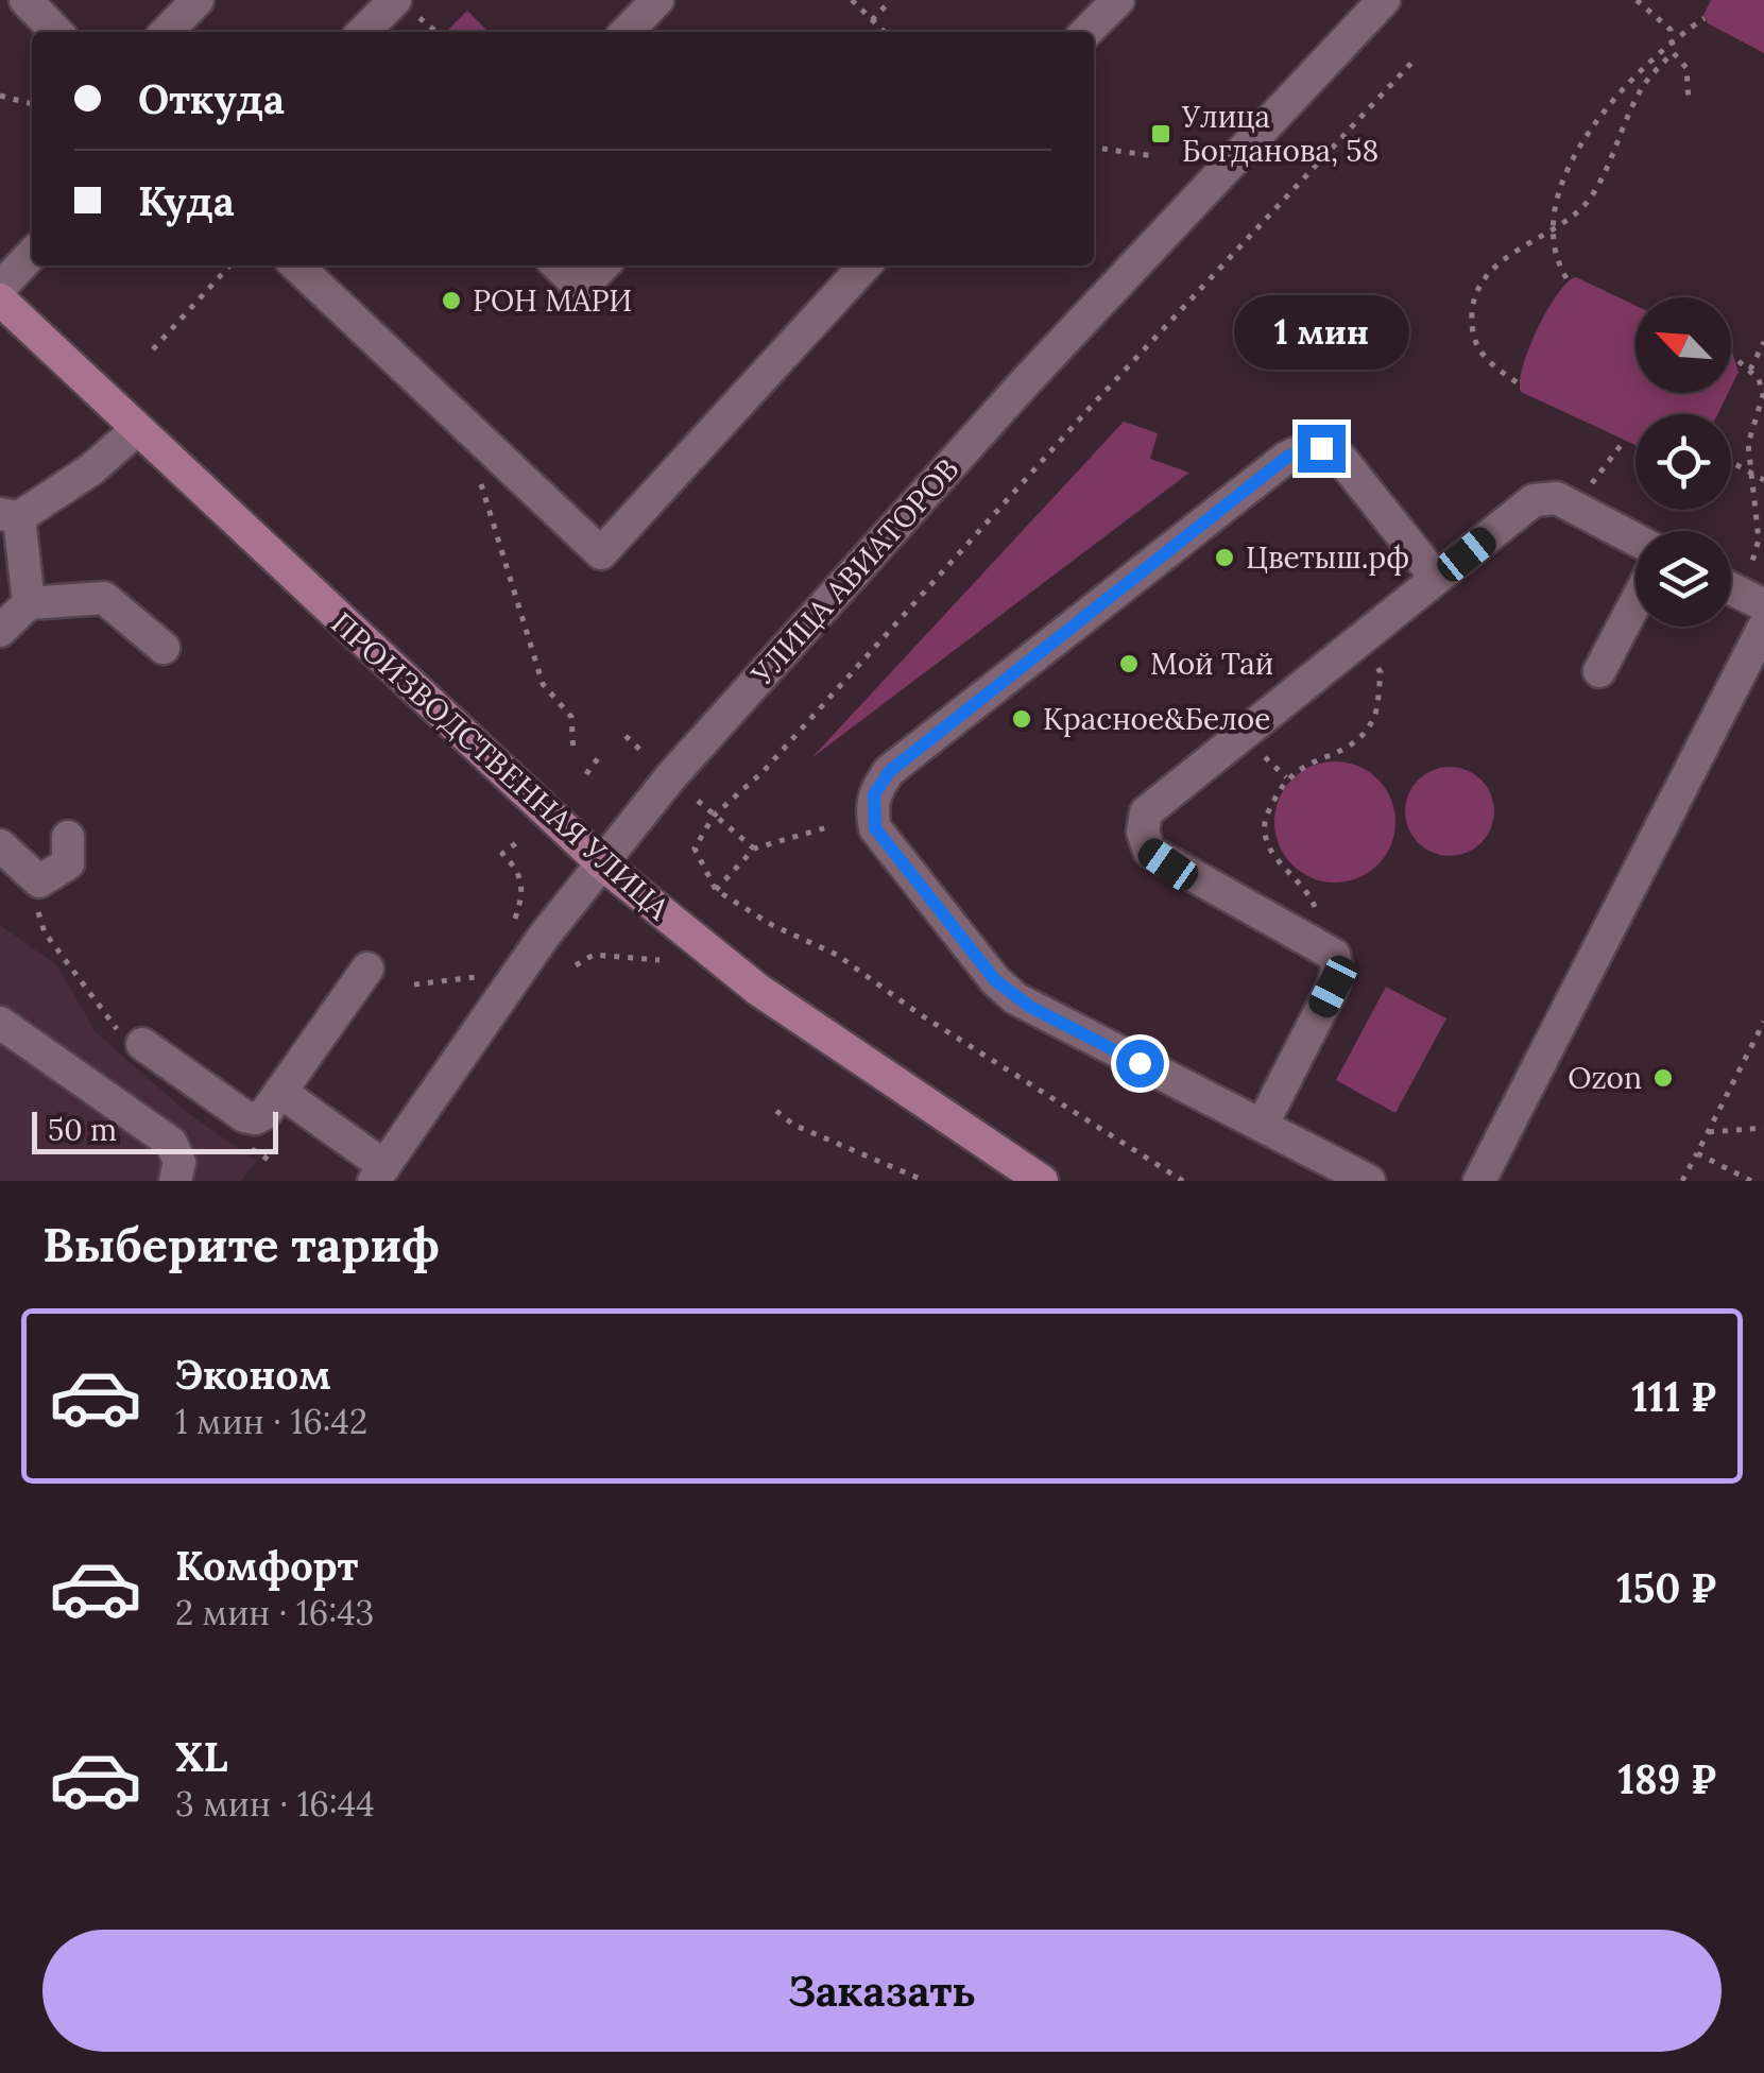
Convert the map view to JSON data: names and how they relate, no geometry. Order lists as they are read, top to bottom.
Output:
{
  "streets": {
    "main road": ["ПРОИЗВОДСТВЕННАЯ УЛИЦА"],
    "street": ["УЛИЦА АВИАТОРОВ"]
  },
  "crossings": [
    ["УЛИЦА АВИАТОРОВ", "ПРОИЗВОДСТВЕННАЯ УЛИЦА"]
  ],
  "places": {
    "transit": ["Улица Богданова, 58"],
    "other": [
      "РОН МАРИ",
      "Цветыш.рф",
      "Мой Тай",
      "Красное&Белое",
      "Ozon"
    ]
  },
  "scale_bar": "50 m",
  "north": "top left",
  "page": {
    "banner": ["Откуда", "Куда"],
    "bubble": "1 мин",
    "scale": "50 m",
    "heading": "Выберите тариф",
    "list": [
      {
        "name": "Эконом",
        "note": "1 мин · 16:42",
        "value": "111 ₽"
      },
      {
        "name": "Комфорт",
        "note": "2 мин · 16:43",
        "value": "150 ₽"
      },
      {
        "name": "XL",
        "note": "3 мин · 16:44",
        "value": "189 ₽"
      }
    ],
    "buttons": "Заказать"
  }
}
